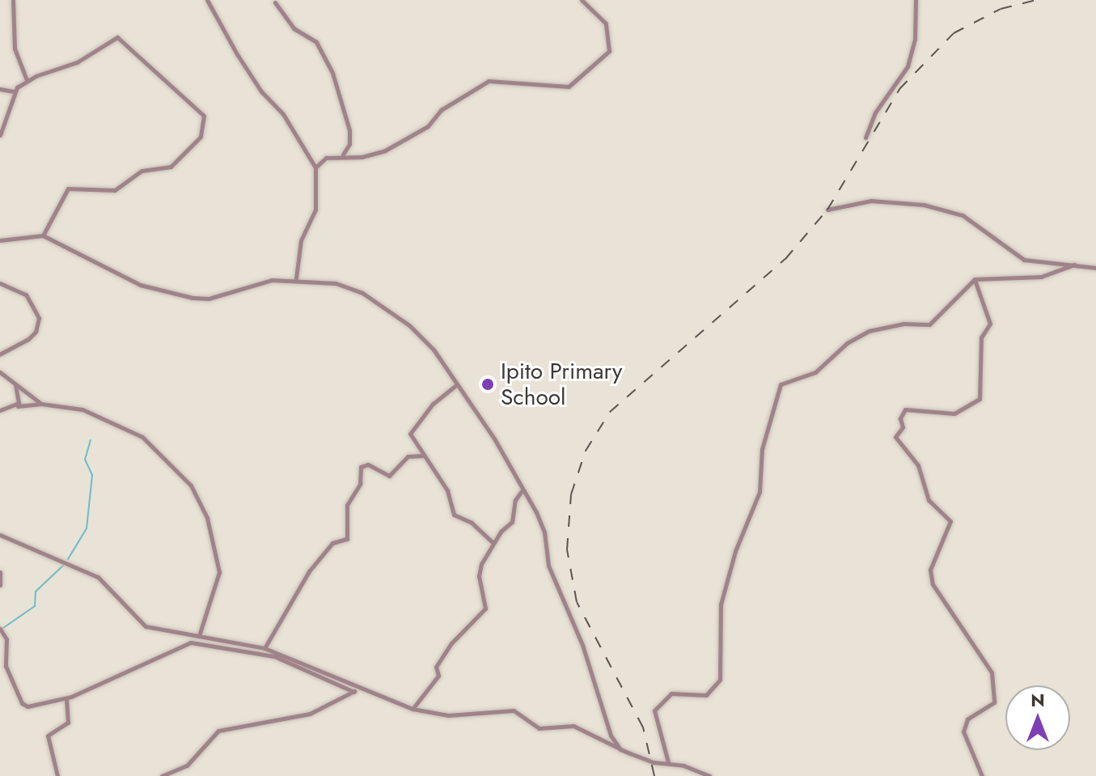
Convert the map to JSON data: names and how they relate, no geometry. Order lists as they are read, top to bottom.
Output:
{
  "places": ["Ipito Primary School"],
  "north": "top"
}
